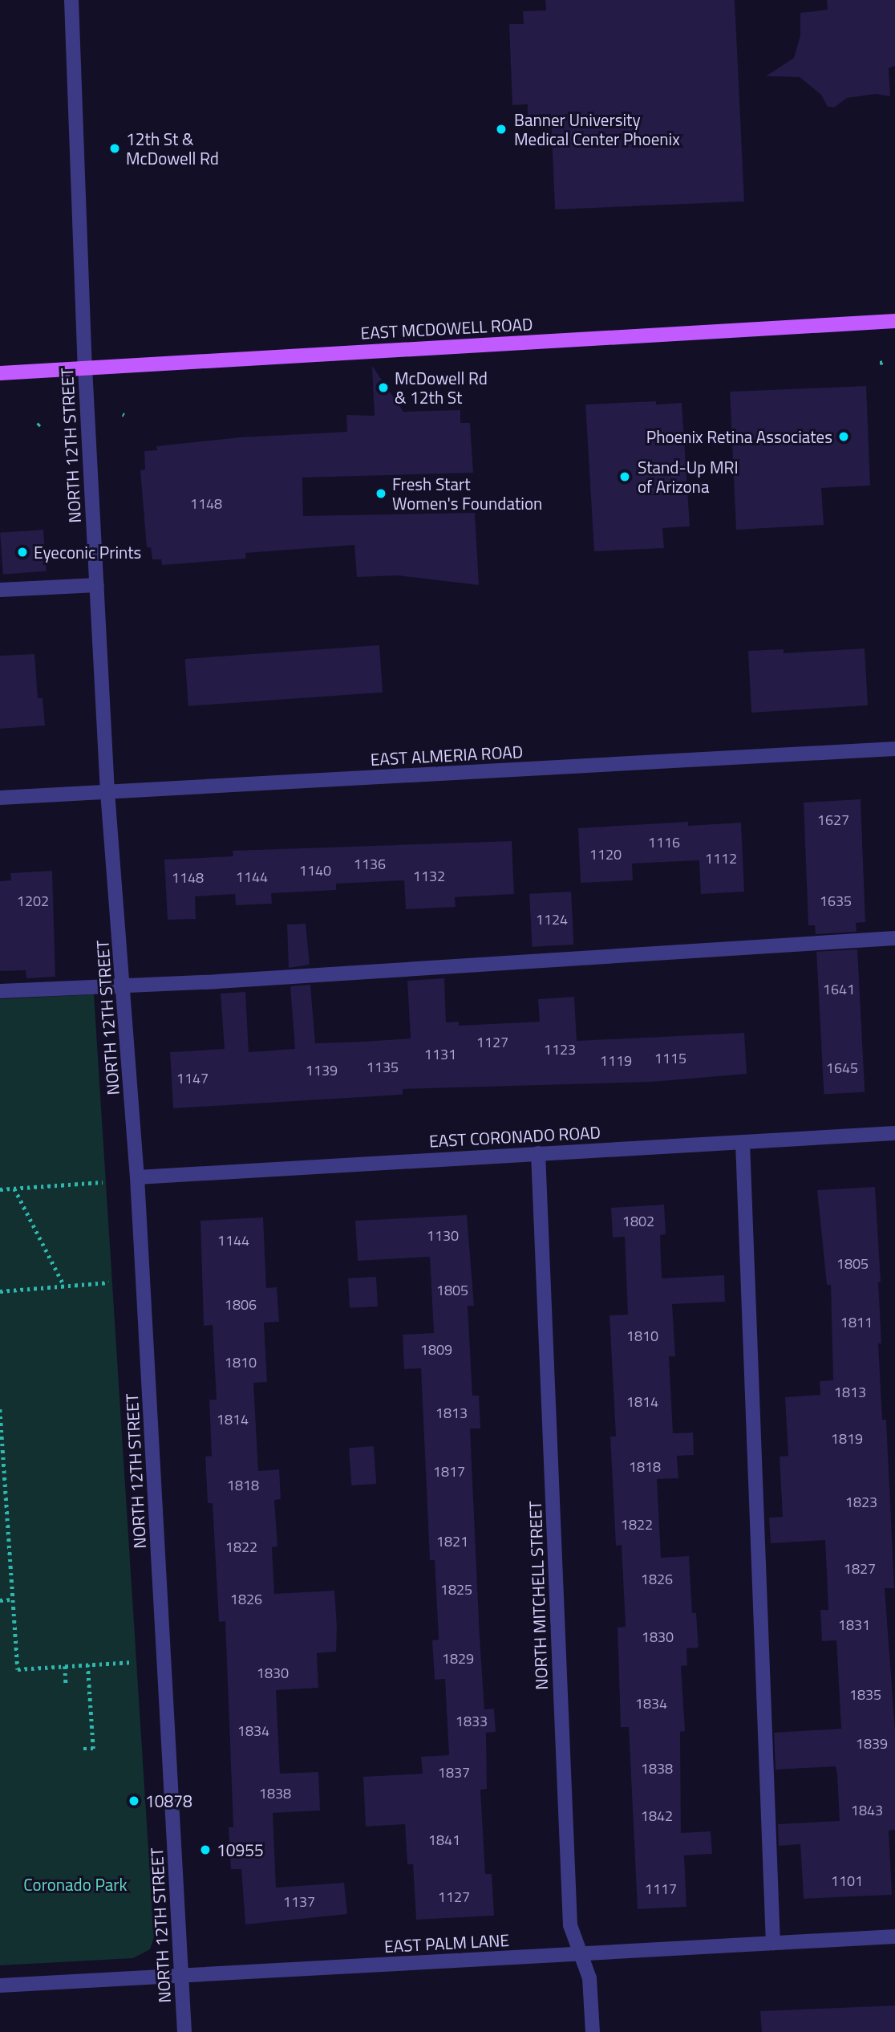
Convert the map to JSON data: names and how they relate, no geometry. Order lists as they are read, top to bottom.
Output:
{
  "streets": {
    "main road": ["EAST MCDOWELL ROAD"],
    "street": [
      "NORTH 12TH STREET",
      "EAST ALMERIA ROAD",
      "EAST CORONADO ROAD",
      "NORTH MITCHELL STREET",
      "EAST PALM LANE"
    ]
  },
  "crossings": [
    ["EAST MCDOWELL ROAD", "NORTH 12TH STREET"],
    ["NORTH 12TH STREET", "EAST ALMERIA ROAD"],
    ["NORTH 12TH STREET", "EAST CORONADO ROAD"],
    ["NORTH 12TH STREET", "EAST PALM LANE"],
    ["EAST CORONADO ROAD", "NORTH MITCHELL STREET"],
    ["NORTH MITCHELL STREET", "EAST PALM LANE"]
  ],
  "parks": ["Coronado Park"],
  "places": [
    "Banner University Medical Center Phoenix",
    "12th St & McDowell Rd",
    "McDowell Rd & 12th St",
    "Phoenix Retina Associates",
    "Stand-Up MRI of Arizona",
    "Fresh Start Women's Foundation",
    "Eyeconic Prints",
    "10878",
    "10955"
  ],
  "house_numbers": [
    "1148",
    "1627",
    "1116",
    "1120",
    "1112",
    "1136",
    "1140",
    "1132",
    "1144",
    "1148",
    "1202",
    "1635",
    "1124",
    "1641",
    "1127",
    "1123",
    "1131",
    "1115",
    "1119",
    "1135",
    "1645",
    "1139",
    "1147",
    "1802",
    "1130",
    "1144",
    "1805",
    "1805",
    "1806",
    "1811",
    "1810",
    "1809",
    "1810",
    "1813",
    "1814",
    "1813",
    "1814",
    "1819",
    "1818",
    "1817",
    "1818",
    "1823",
    "1822",
    "1821",
    "1822",
    "1827",
    "1826",
    "1825",
    "1826",
    "1831",
    "1830",
    "1829",
    "1830",
    "1835",
    "1834",
    "1833",
    "1834",
    "1839",
    "1838",
    "1837",
    "1838",
    "1843",
    "1842",
    "1841",
    "1101",
    "1117",
    "1127",
    "1137"
  ]
}
